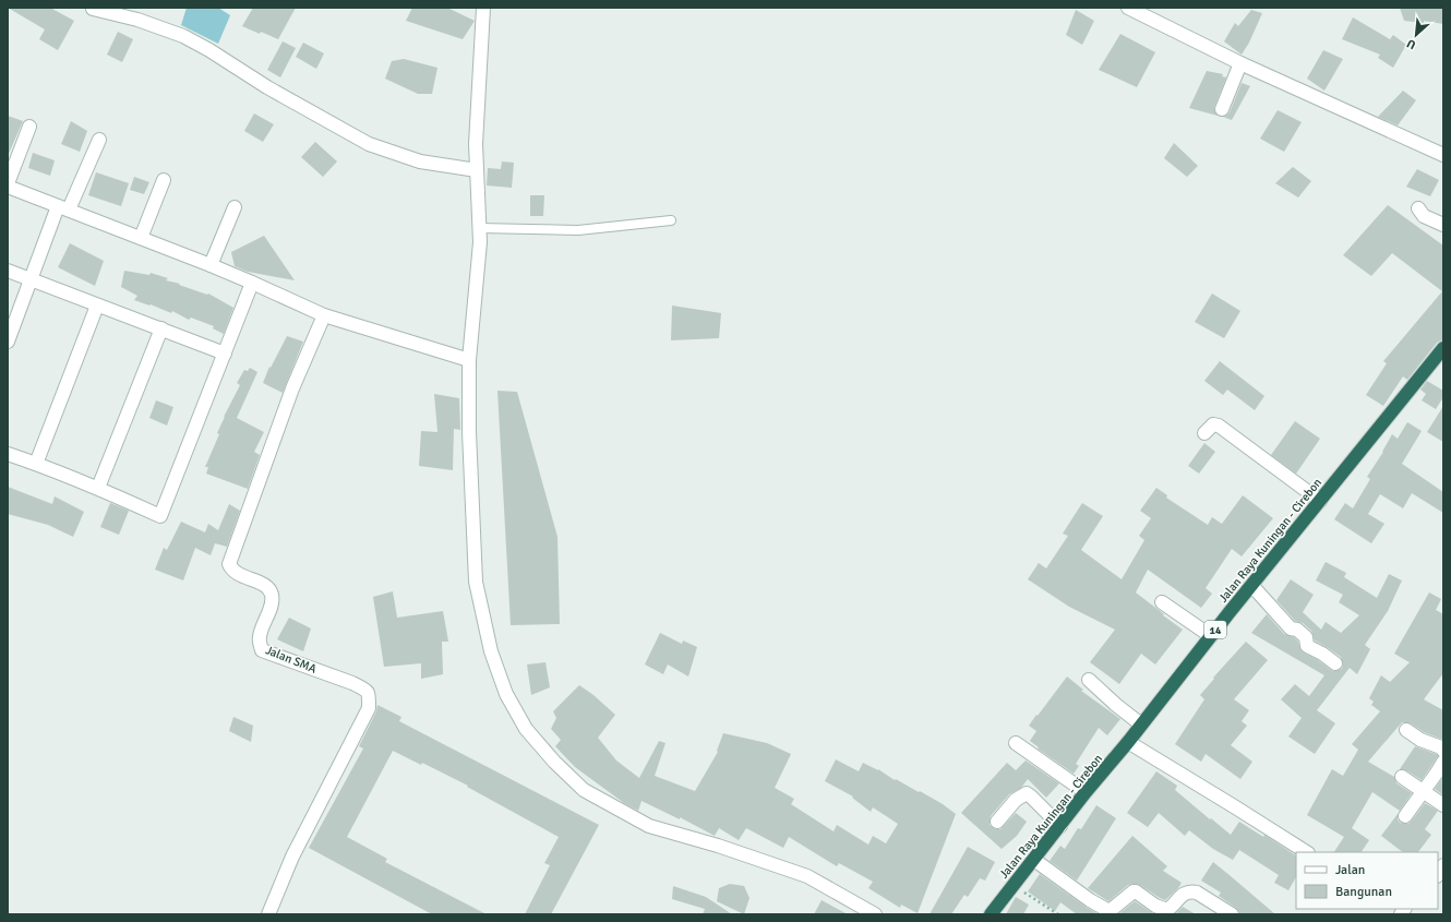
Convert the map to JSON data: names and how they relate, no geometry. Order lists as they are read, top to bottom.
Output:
{
  "streets": {
    "highway": ["Jalan Raya Kuningan - Cirebon", "14"],
    "street": ["Jalan SMA"]
  },
  "legend": ["Jalan", "Bangunan"],
  "north": "bottom left"
}
